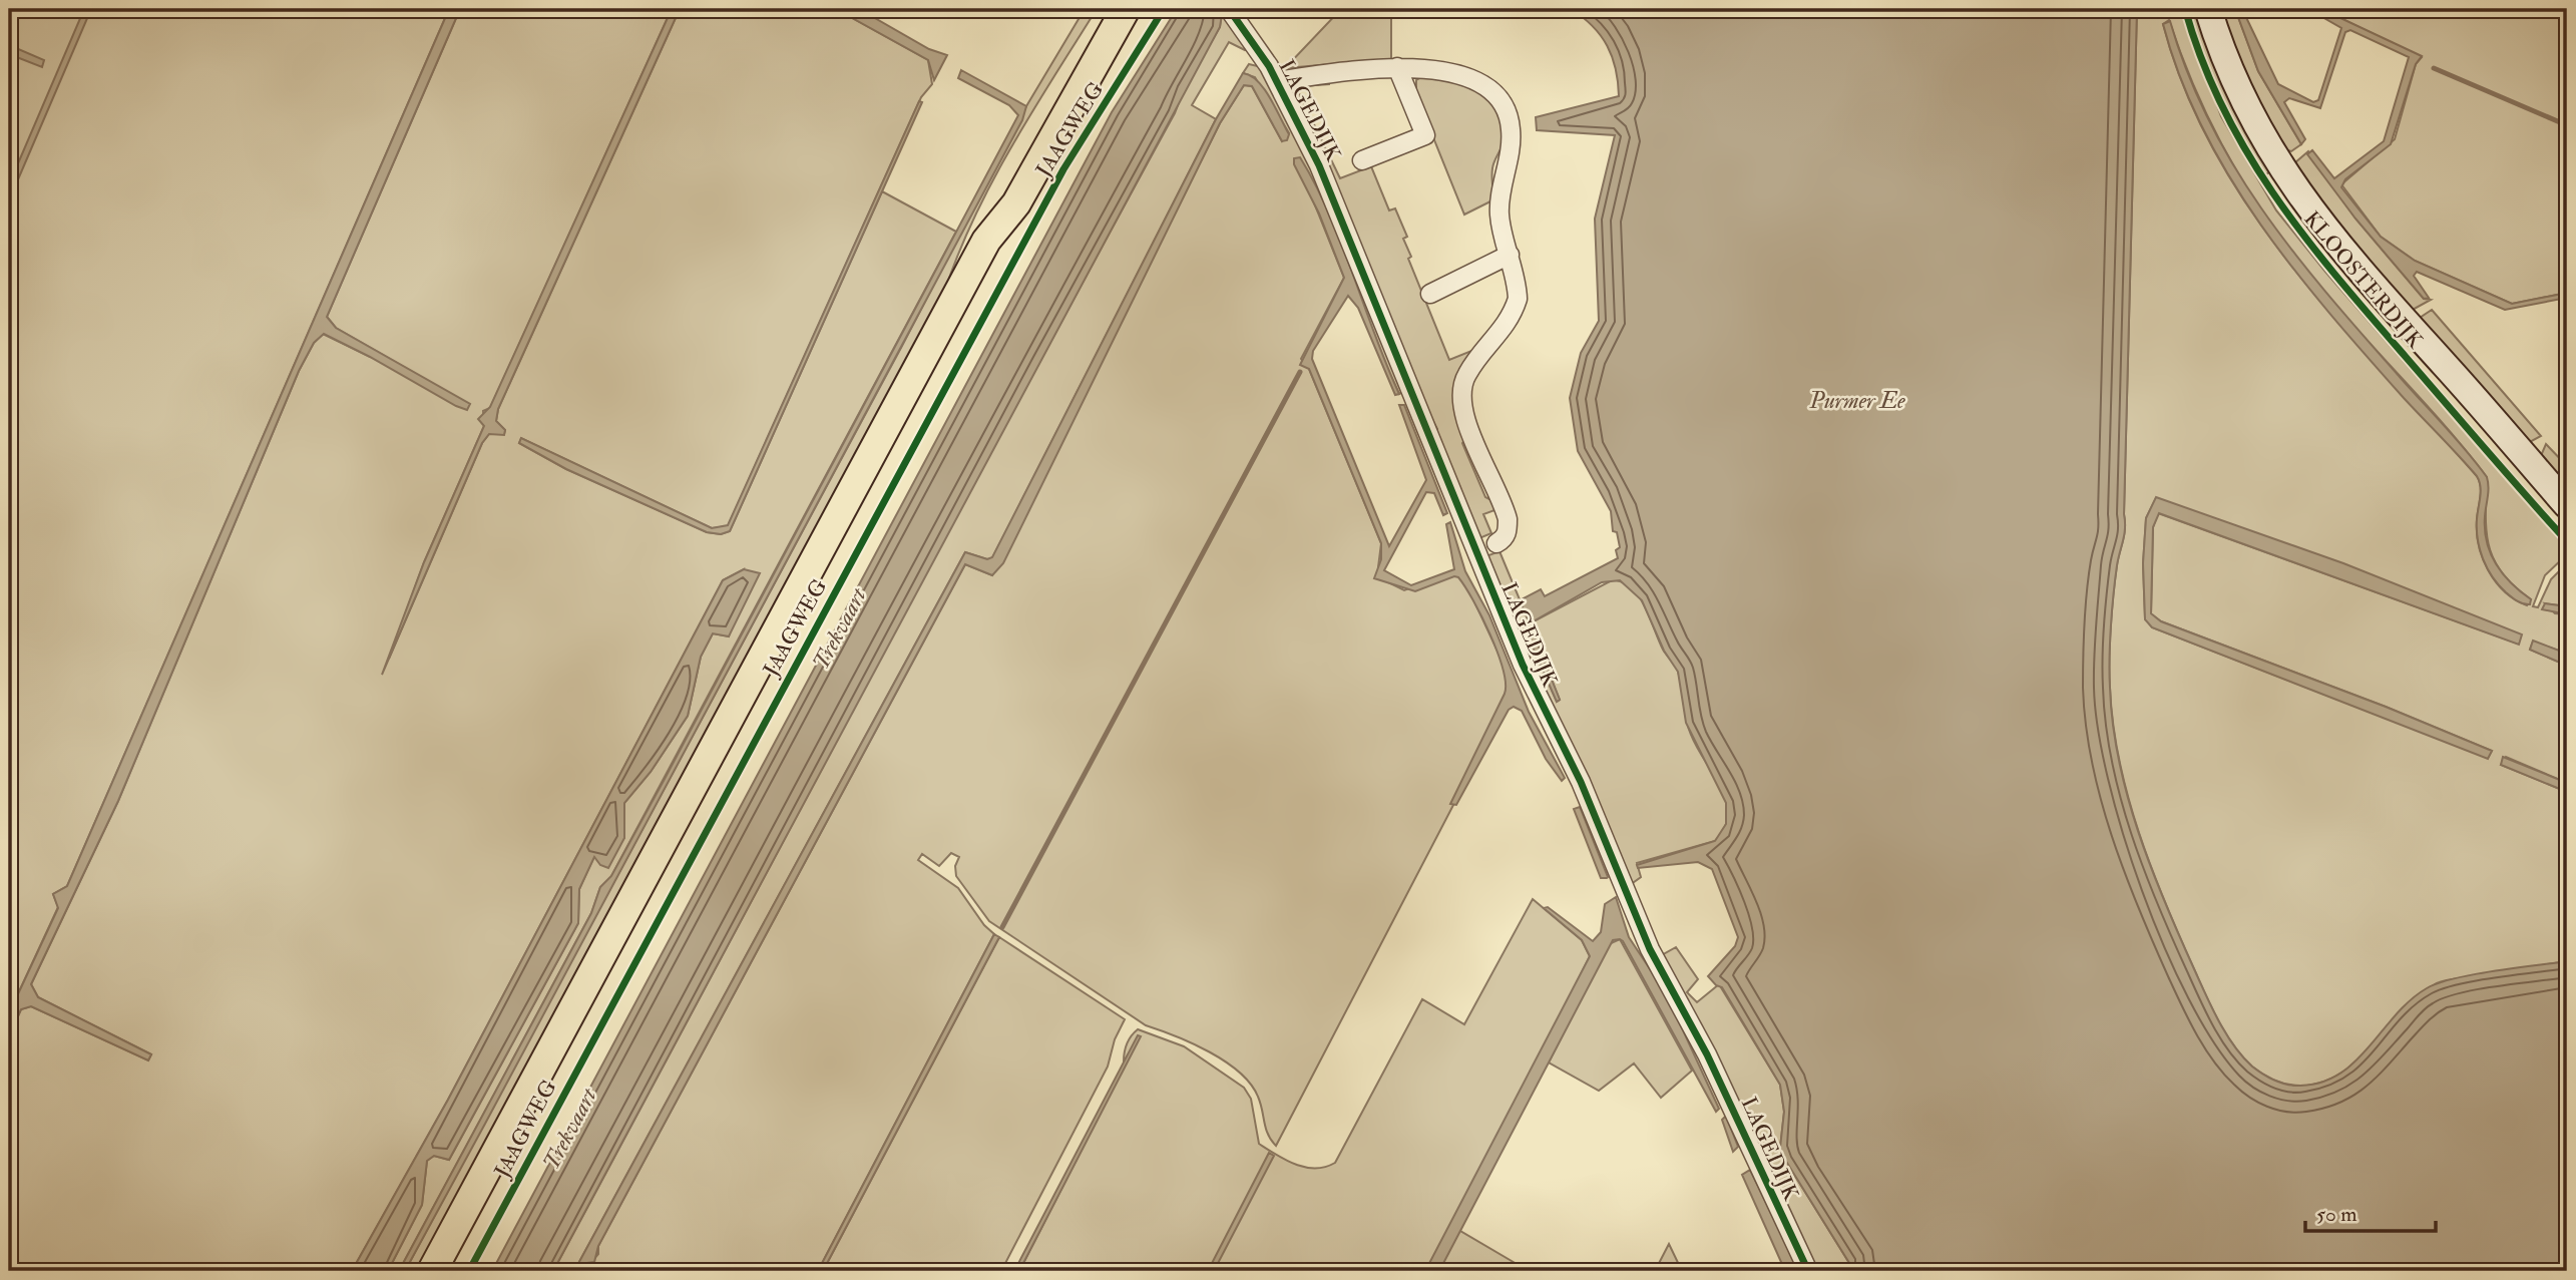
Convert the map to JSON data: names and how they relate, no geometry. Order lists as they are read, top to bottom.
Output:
{
  "streets": {
    "main road": ["JAAGWEG"],
    "street": ["LAGEDIJK", "KLOOSTERDIJK"]
  },
  "water": ["Purmer Ee", "Trekvaart"],
  "scale_bar": "50 m"
}
